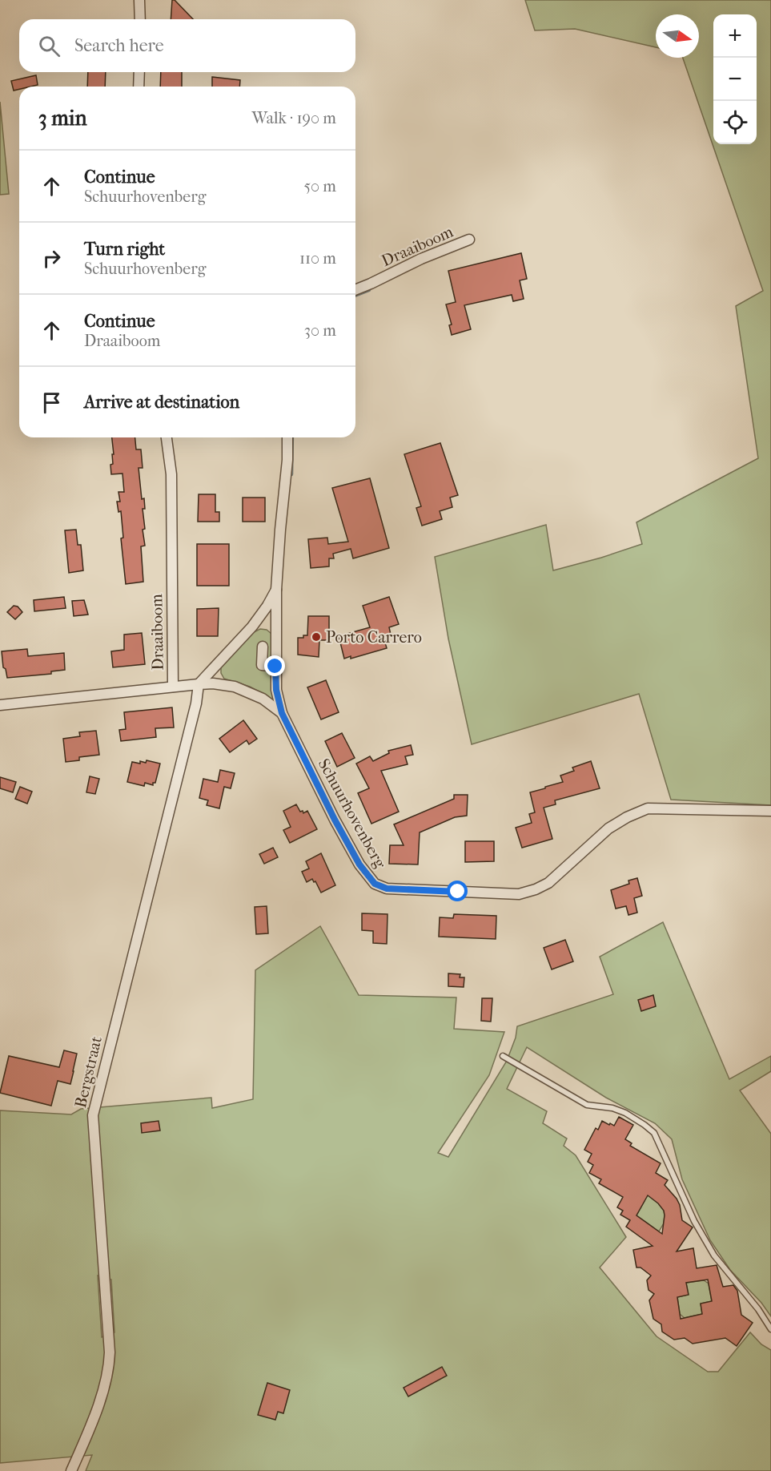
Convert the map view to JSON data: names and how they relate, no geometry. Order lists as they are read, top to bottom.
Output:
{
  "streets": {
    "street": ["Draaiboom", "Schuurhovenberg", "Bergstraat"]
  },
  "crossings": [
    ["Draaiboom", "Schuurhovenberg"],
    ["Schuurhovenberg", "Bergstraat"]
  ],
  "places": ["Porto Carrero"],
  "north": "right",
  "page": {
    "map_buttons": ["+", "−"],
    "search": "Search here",
    "heading": ["3 min", "Walk · 190 m"],
    "list": [
      ["Continue", "Schuurhovenberg", "50 m"],
      ["Turn right", "Schuurhovenberg", "110 m"],
      ["Continue", "Draaiboom", "30 m"],
      "Arrive at destination"
    ]
  }
}
